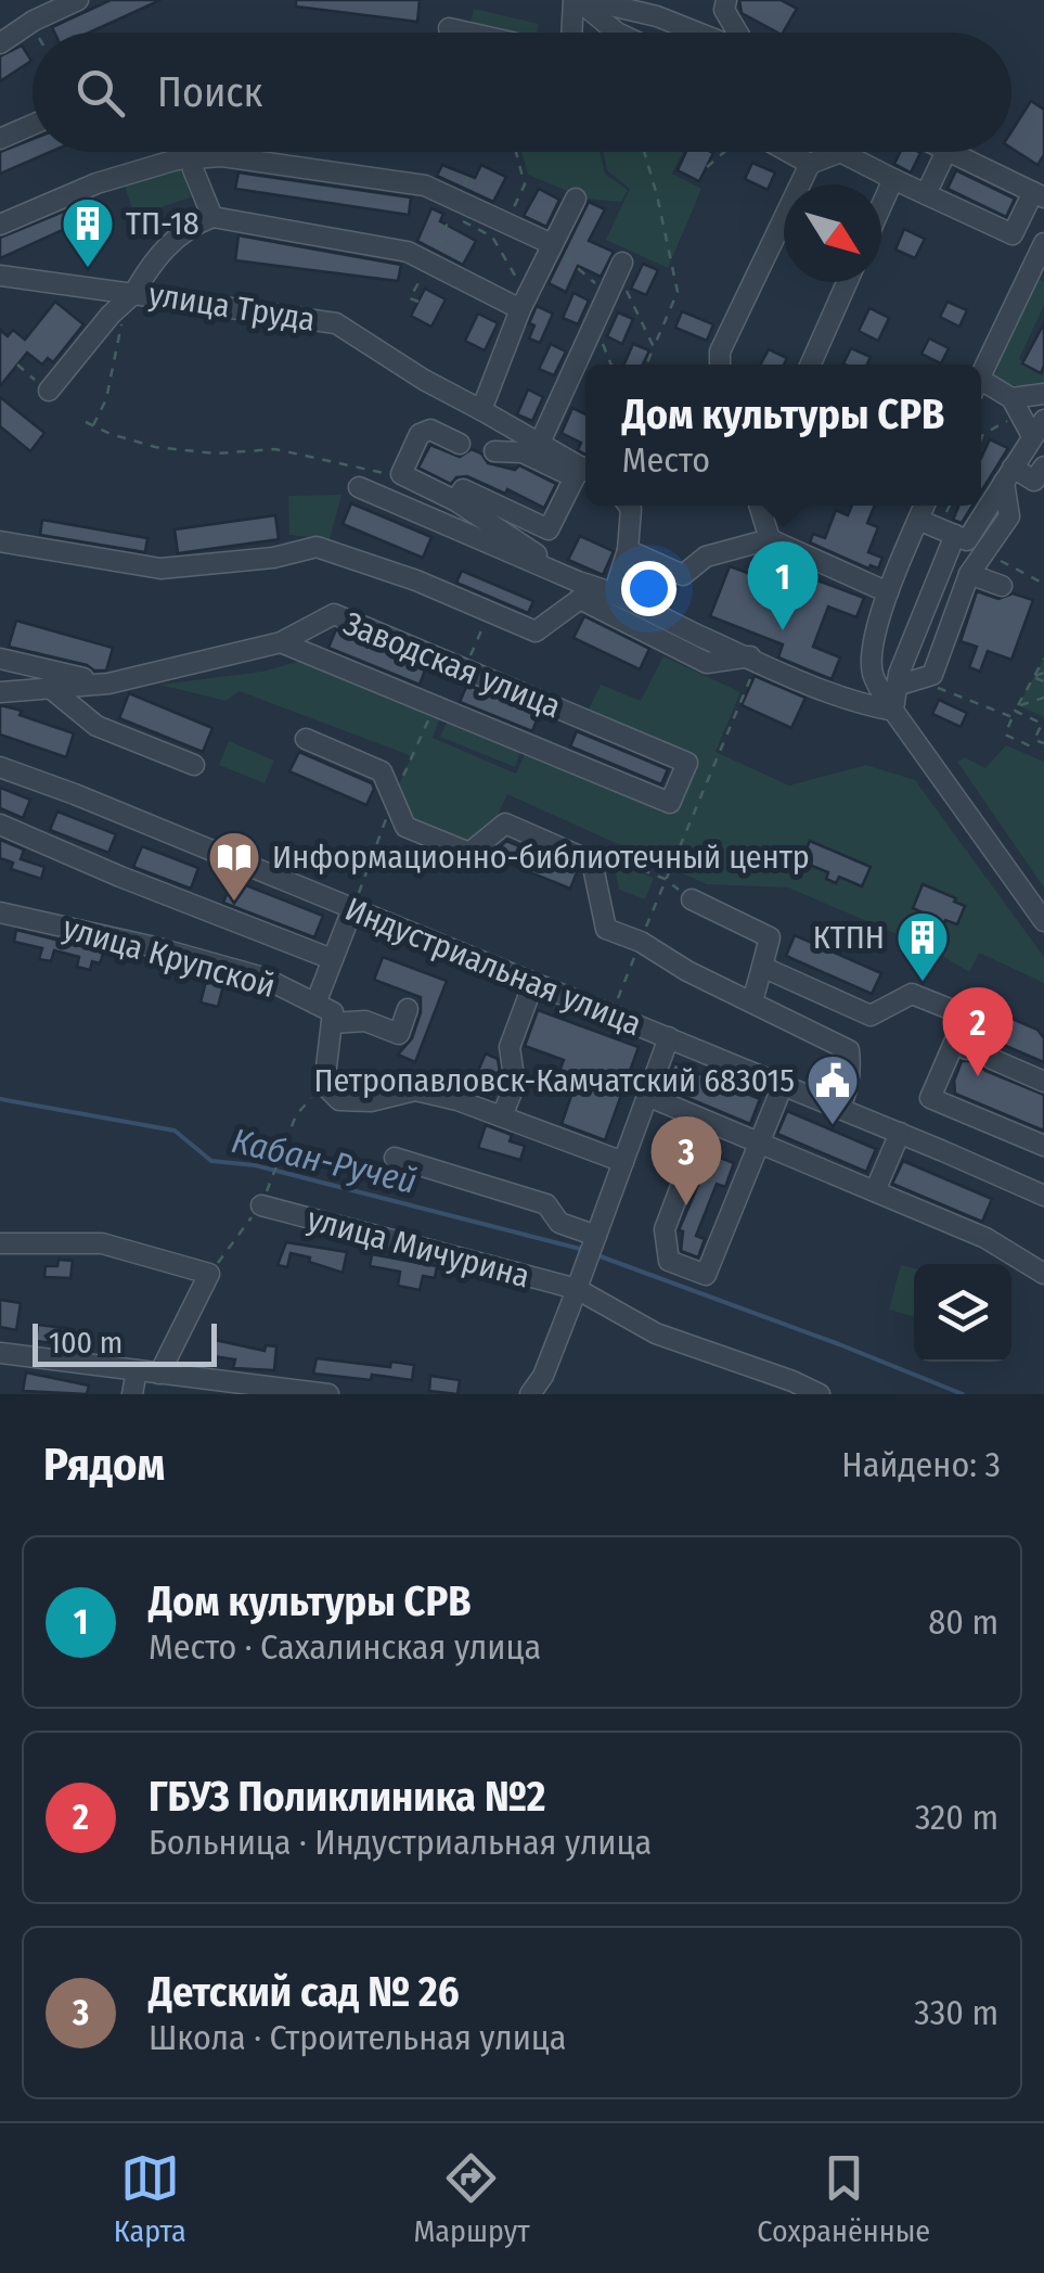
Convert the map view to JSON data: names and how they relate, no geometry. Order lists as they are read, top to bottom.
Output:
{
  "streets": {
    "street": [
      "улица Труда",
      "Заводская улица",
      "улица Крупской",
      "Индустриальная улица",
      "улица Мичурина"
    ]
  },
  "water": ["Кабан-Ручей"],
  "places": {
    "building": ["ТП-18", "КТПН"],
    "library": ["Информационно-библиотечный центр"],
    "public building": ["Петропавловск-Камчатский 683015"]
  },
  "scale_bar": "100 m",
  "north": "bottom right",
  "page": {
    "search": "Поиск",
    "popup": ["Дом культуры СРВ", "Место"],
    "pins": ["1", "2", "3"],
    "scale": "100 m",
    "heading": ["Рядом", "Найдено: 3"],
    "list": [
      {
        "mark": "1",
        "name": "Дом культуры СРВ",
        "note": "Место · Сахалинская улица",
        "value": "80 m"
      },
      {
        "mark": "2",
        "name": "ГБУЗ Поликлиника №2",
        "note": "Больница · Индустриальная улица",
        "value": "320 m"
      },
      {
        "mark": "3",
        "name": "Детский сад № 26",
        "note": "Школа · Строительная улица",
        "value": "330 m"
      }
    ],
    "nav": ["Карта", "Маршрут", "Сохранённые"]
  }
}
